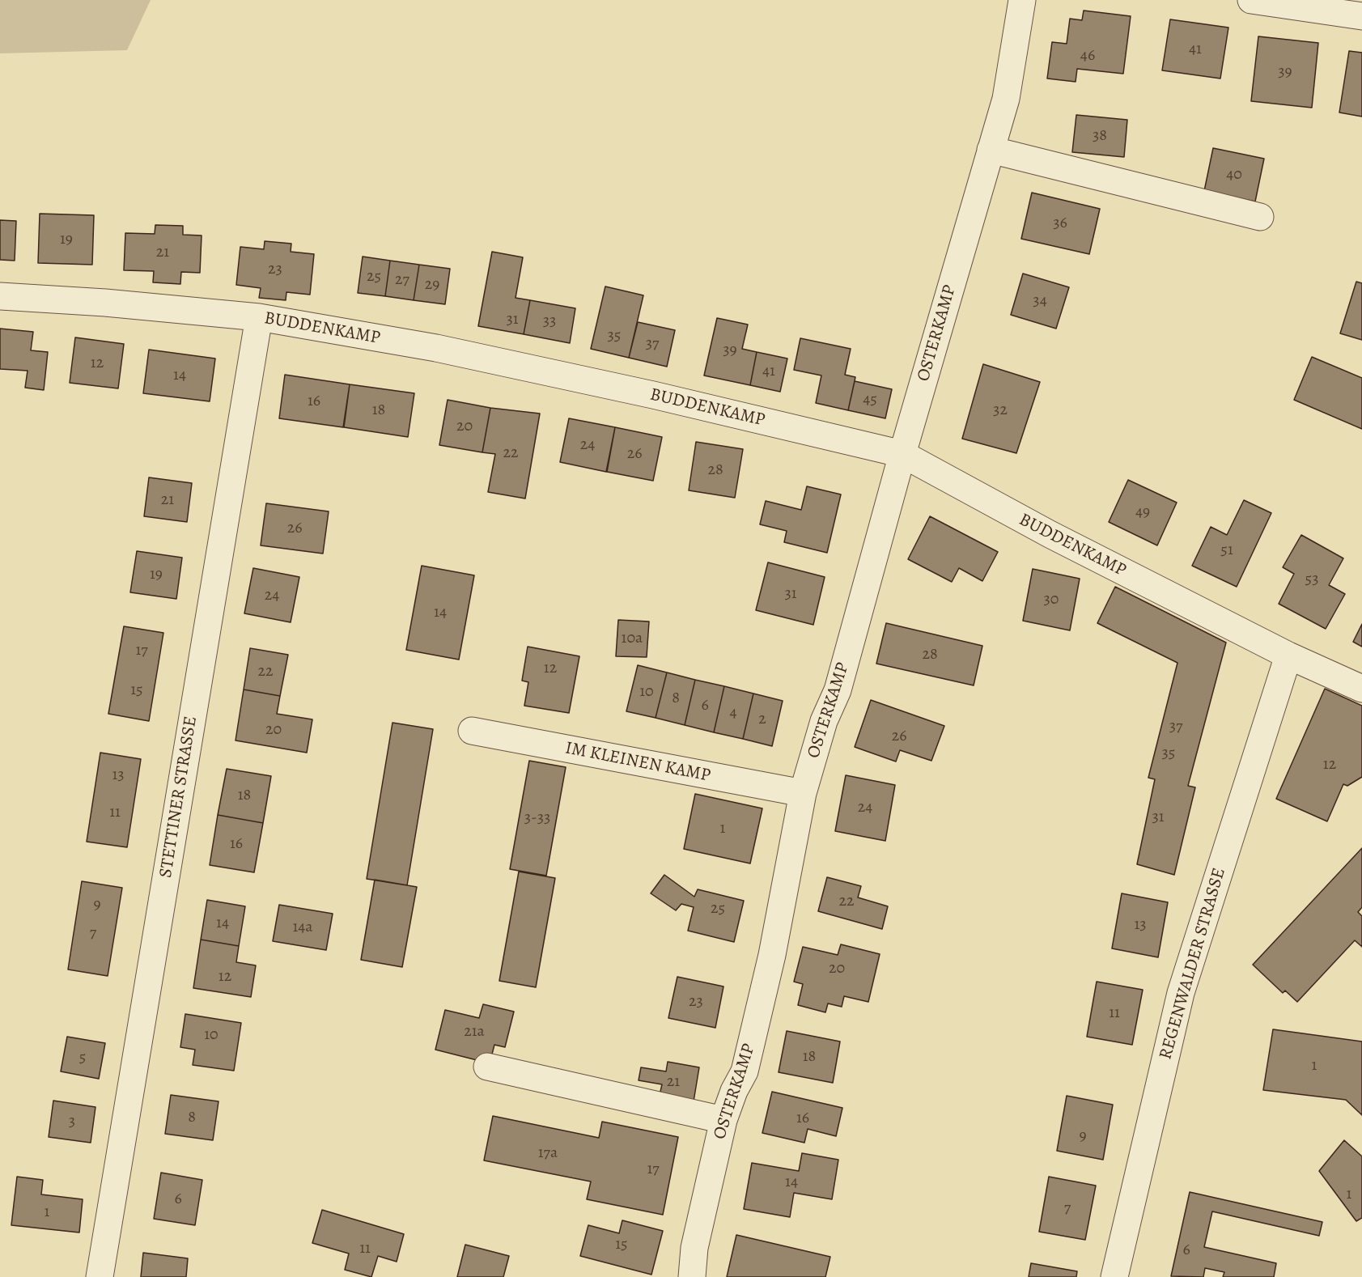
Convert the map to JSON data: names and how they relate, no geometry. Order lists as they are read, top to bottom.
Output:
{
  "streets": {
    "street": [
      "BUDDENKAMP",
      "OSTERKAMP",
      "IM KLEINEN KAMP",
      "STETTINER STRASSE",
      "REGENWALDER STRASSE"
    ]
  },
  "crossings": [
    ["BUDDENKAMP", "OSTERKAMP"],
    ["BUDDENKAMP", "STETTINER STRASSE"],
    ["BUDDENKAMP", "REGENWALDER STRASSE"],
    ["OSTERKAMP", "IM KLEINEN KAMP"]
  ],
  "house_numbers": [
    "41",
    "46",
    "39",
    "38",
    "40",
    "36",
    "19",
    "21",
    "23",
    "25",
    "27",
    "29",
    "34",
    "31",
    "33",
    "35",
    "37",
    "39",
    "12",
    "41",
    "14",
    "45",
    "16",
    "18",
    "32",
    "20",
    "24",
    "22",
    "26",
    "28",
    "21",
    "49",
    "26",
    "51",
    "19",
    "53",
    "31",
    "24",
    "30",
    "14",
    "10a",
    "17",
    "28",
    "12",
    "22",
    "15",
    "10",
    "8",
    "6",
    "4",
    "2",
    "37",
    "20",
    "26",
    "35",
    "12",
    "13",
    "18",
    "24",
    "11",
    "31",
    "3-33",
    "1",
    "16",
    "22",
    "9",
    "25",
    "14",
    "13",
    "14a",
    "7",
    "20",
    "12",
    "23",
    "11",
    "21a",
    "10",
    "18",
    "5",
    "1",
    "21",
    "8",
    "16",
    "3",
    "9",
    "17a",
    "17",
    "14",
    "1",
    "6",
    "7",
    "1",
    "15",
    "11",
    "6"
  ]
}
